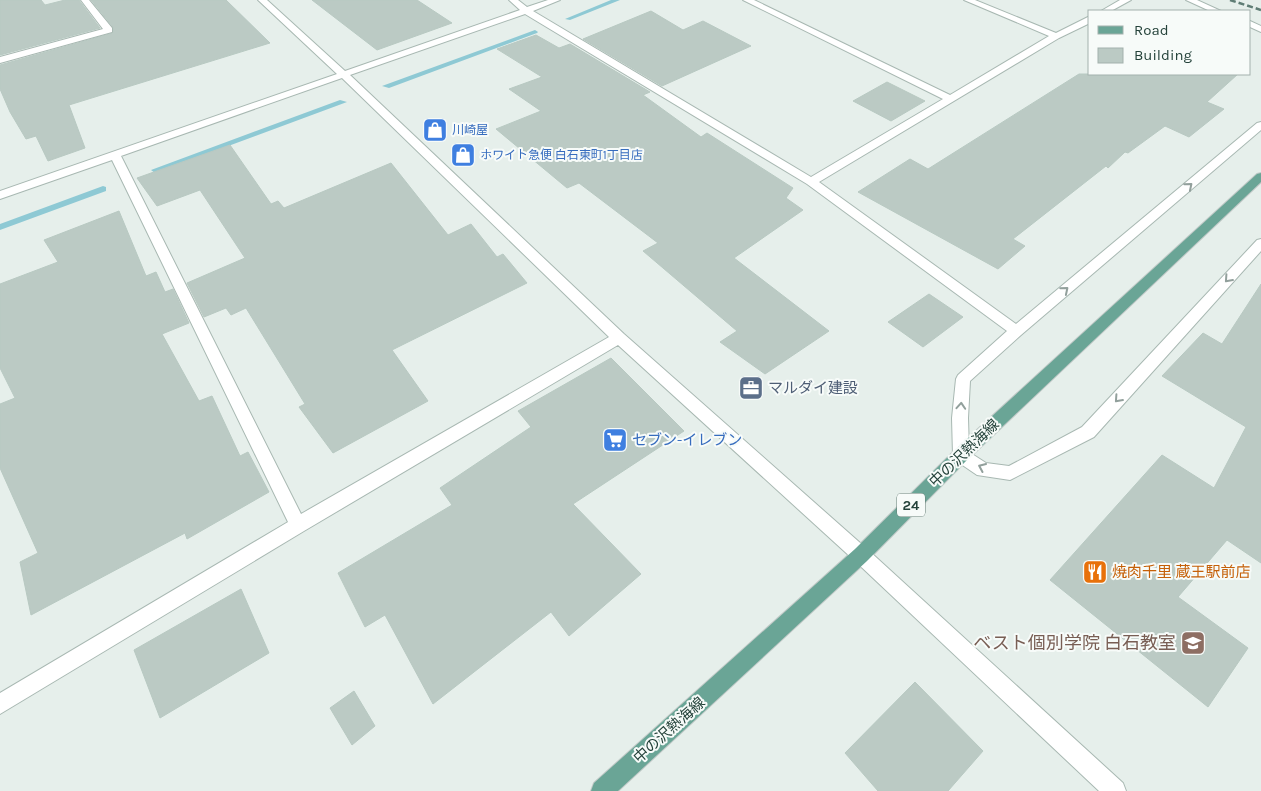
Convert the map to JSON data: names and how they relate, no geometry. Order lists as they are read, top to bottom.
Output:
{
  "streets": {
    "main road": ["中の沢熱海線", "24"]
  },
  "places": {
    "shop": ["川崎屋", "ホワイト急便 白石東町1丁目店"],
    "office": ["マルダイ建設"],
    "supermarket": ["セブン-イレブン"],
    "restaurant": ["焼肉千里 蔵王駅前店"],
    "school or university": ["ベスト個別学院 白石教室"]
  },
  "legend": ["Road", "Building"]
}
